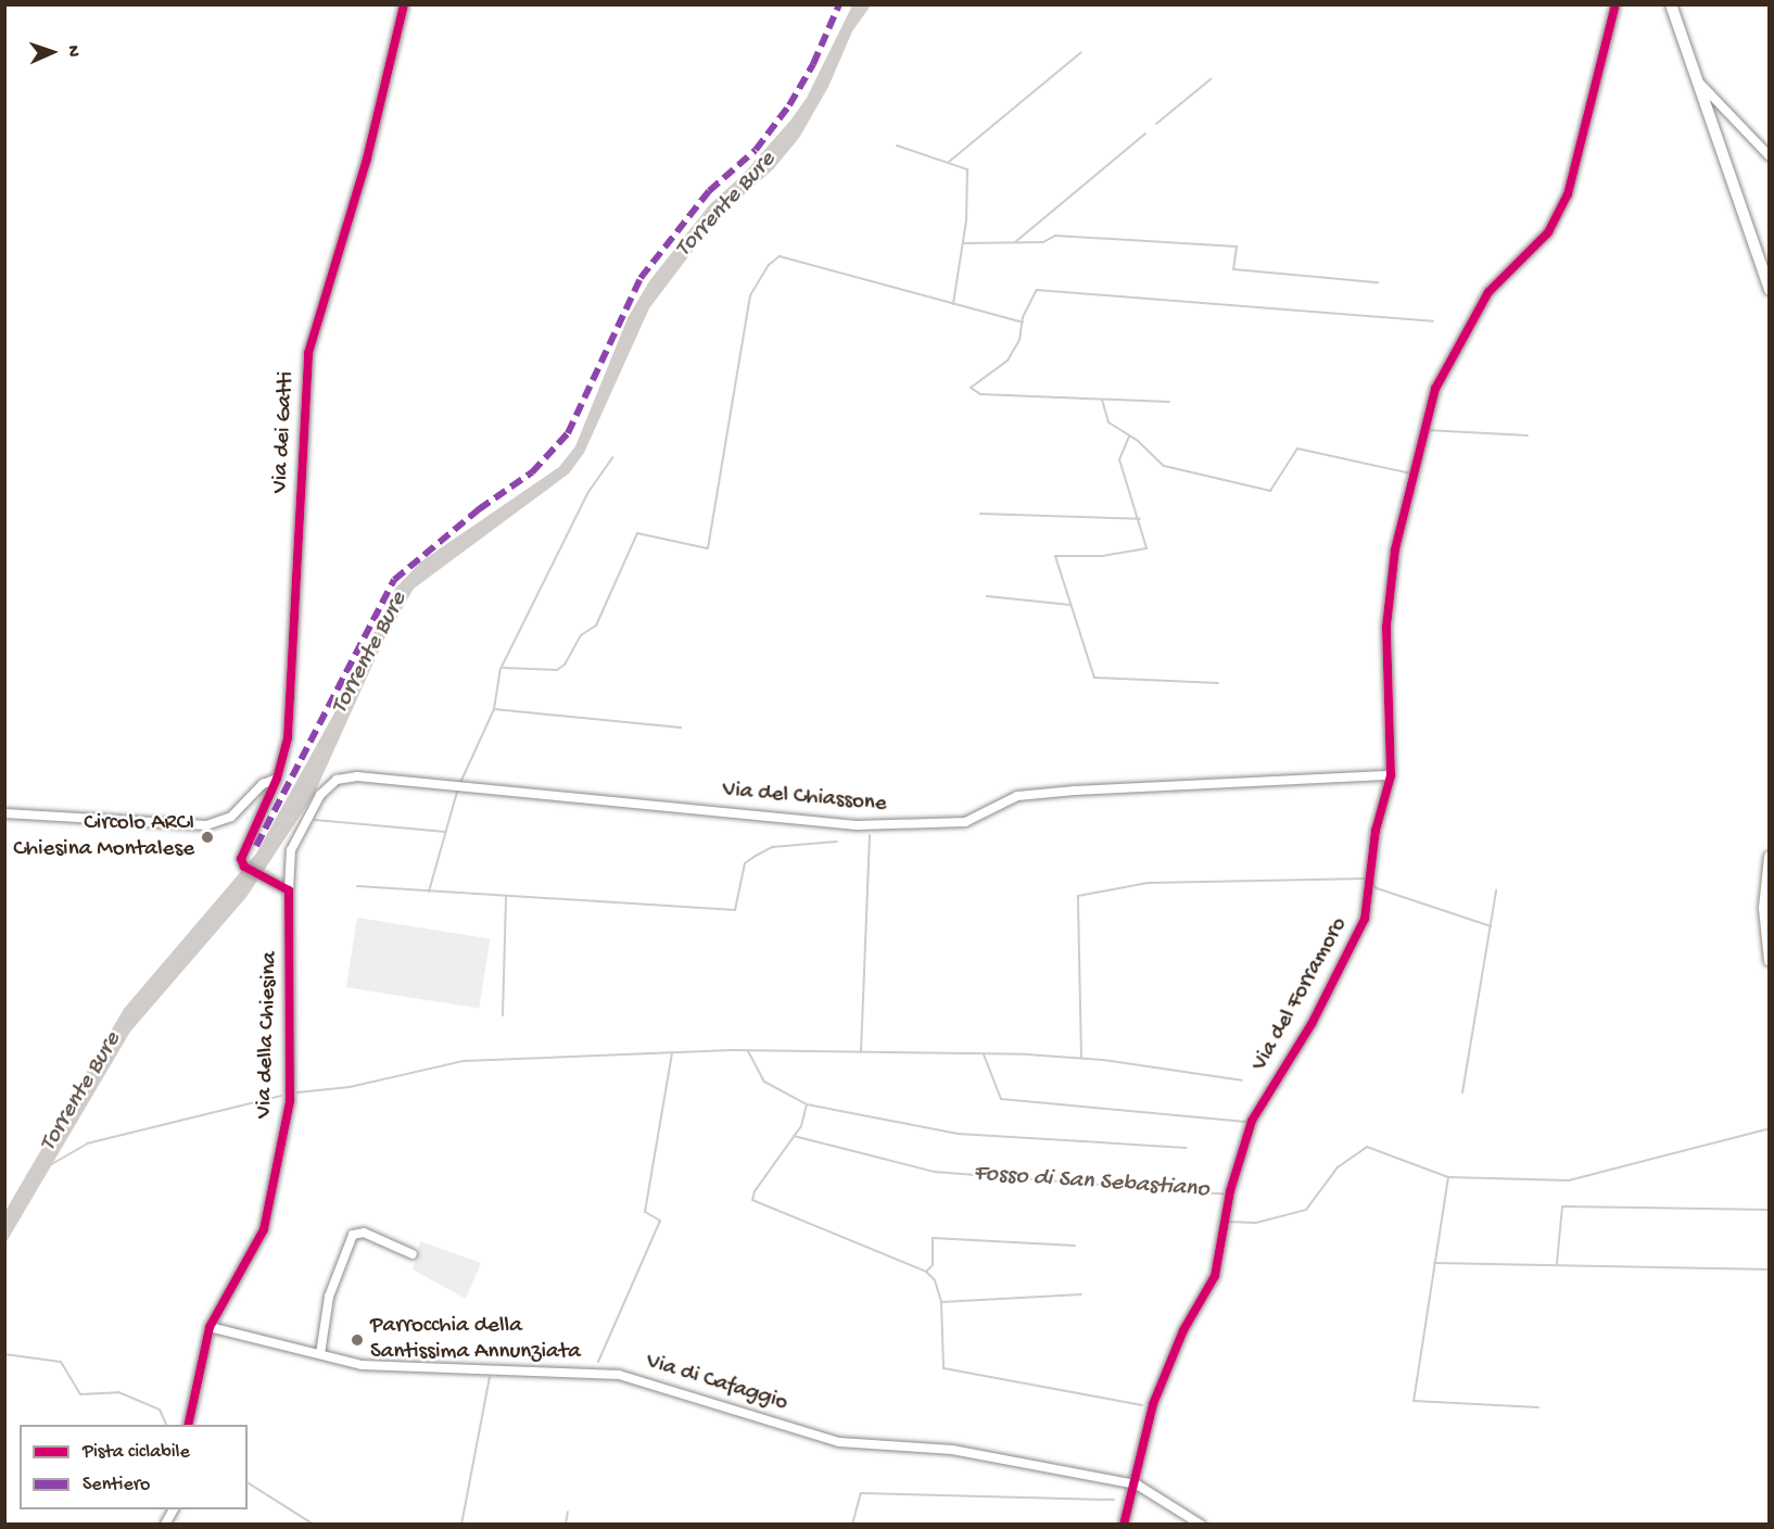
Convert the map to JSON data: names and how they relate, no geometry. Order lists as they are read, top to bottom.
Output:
{
  "streets": {
    "street": [
      "Via dei Gatti",
      "Via del Chiassone",
      "Via del Forramoro",
      "Via della Chiesina",
      "Via di Cafaggio"
    ]
  },
  "crossings": [
    ["Via dei Gatti", "Via del Chiassone"],
    ["Via dei Gatti", "Via della Chiesina"],
    ["Via del Chiassone", "Via del Forramoro"],
    ["Via del Chiassone", "Via della Chiesina"],
    ["Via del Forramoro", "Via di Cafaggio"],
    ["Via della Chiesina", "Via di Cafaggio"]
  ],
  "water": ["Torrente Bure", "Fosso di San Sebastiano"],
  "places": ["Circolo ARCI Chiesina Montalese", "Parrocchia della Santissima Annunziata"],
  "legend": ["Pista ciclabile", "Sentiero"],
  "north": "right"
}
